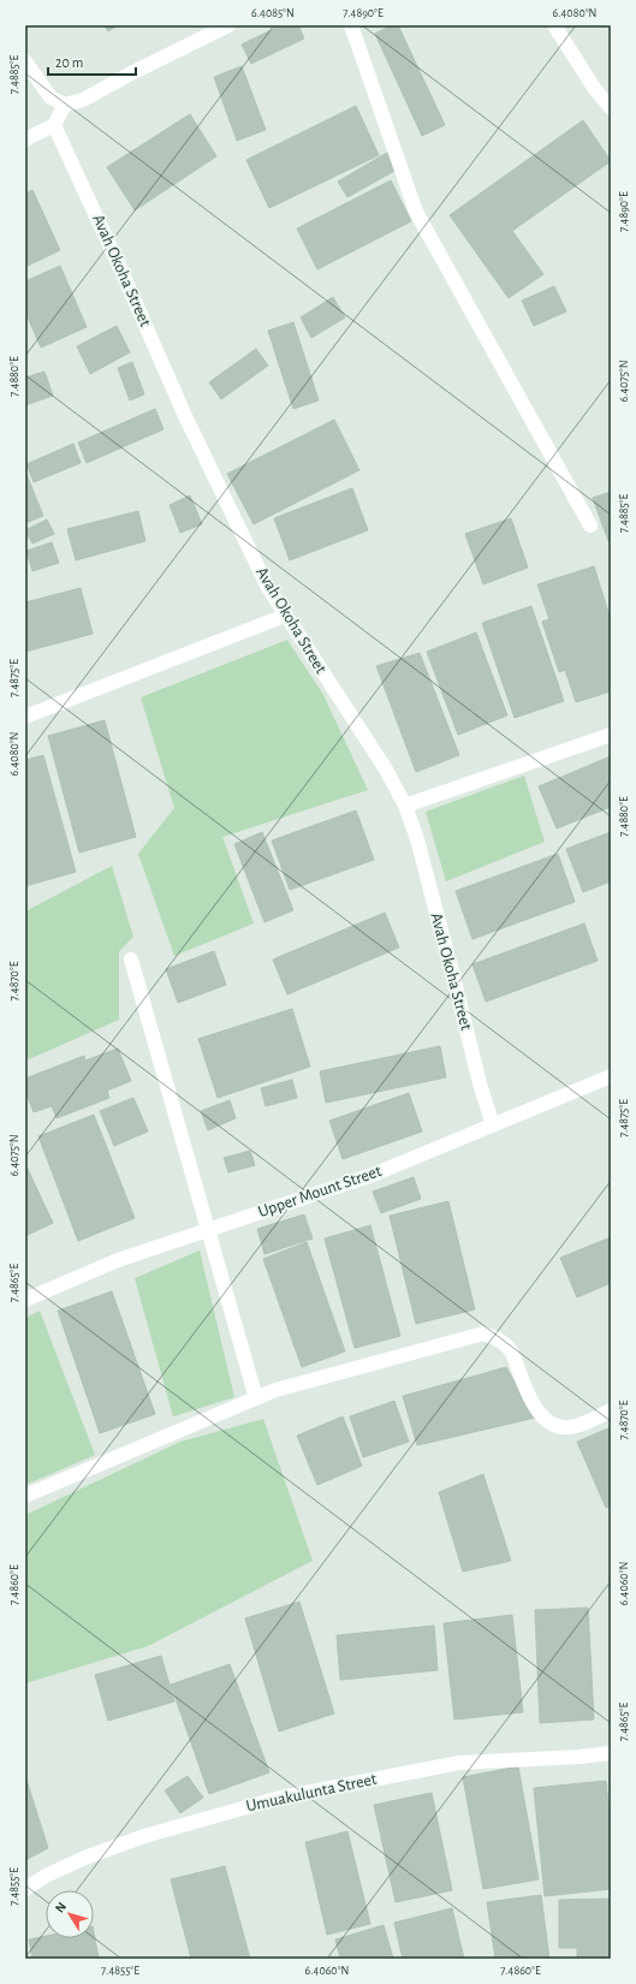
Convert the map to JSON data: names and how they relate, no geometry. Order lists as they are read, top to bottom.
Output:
{
  "streets": {
    "street": ["Avah Okoha Street", "Upper Mount Street", "Umuakulunta Street"]
  },
  "crossings": [
    ["Avah Okoha Street", "Upper Mount Street"]
  ],
  "scale_bar": "20 m",
  "north": "top left",
  "coordinates": [
    "6.4085°N",
    "7.4890°E",
    "6.4080°N",
    "7.4885°E",
    "7.4880°E",
    "6.4075°N",
    "7.4875°E",
    "7.4870°E",
    "7.4865°E",
    "6.4060°N",
    "7.4860°E",
    "7.4855°E"
  ]
}
